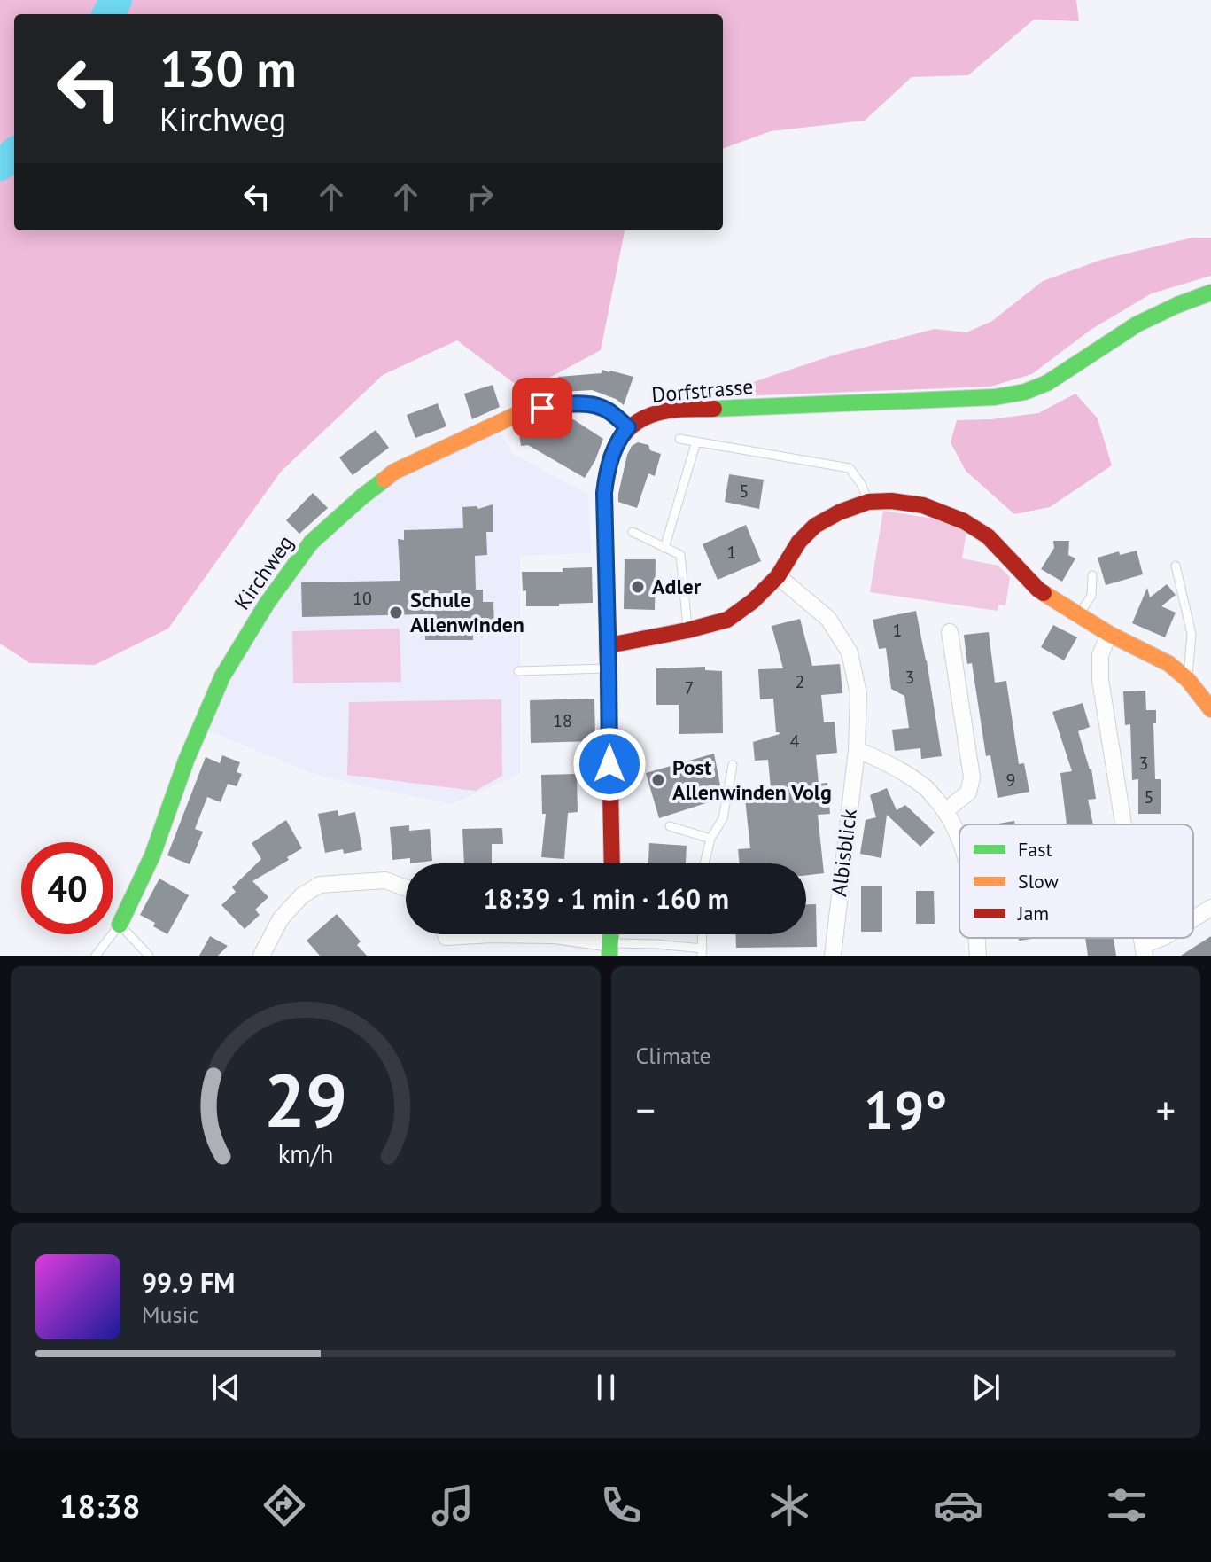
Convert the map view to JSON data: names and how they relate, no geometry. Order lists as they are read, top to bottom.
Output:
{
  "streets": {
    "street": ["Dorfstrasse", "Kirchweg", "Albisblick"]
  },
  "crossings": [
    ["Dorfstrasse", "Kirchweg"]
  ],
  "places": ["Adler", "Schule Allenwinden", "Post Allenwinden Volg"],
  "house_numbers": [
    "5",
    "1",
    "10",
    "1",
    "3",
    "2",
    "7",
    "18",
    "4",
    "3",
    "9",
    "5"
  ],
  "legend": ["Fast", "Slow", "Jam"],
  "page": {
    "turn": ["130 m", "Kirchweg"],
    "limit": "40",
    "trip": "18:39 · 1 min · 160 m",
    "tile": "Climate",
    "heat": ["−", "19°", "+"],
    "song": ["99.9 FM", "Music"],
    "tabs": "18:38",
    "gauge": ["29", "km/h"]
  }
}
